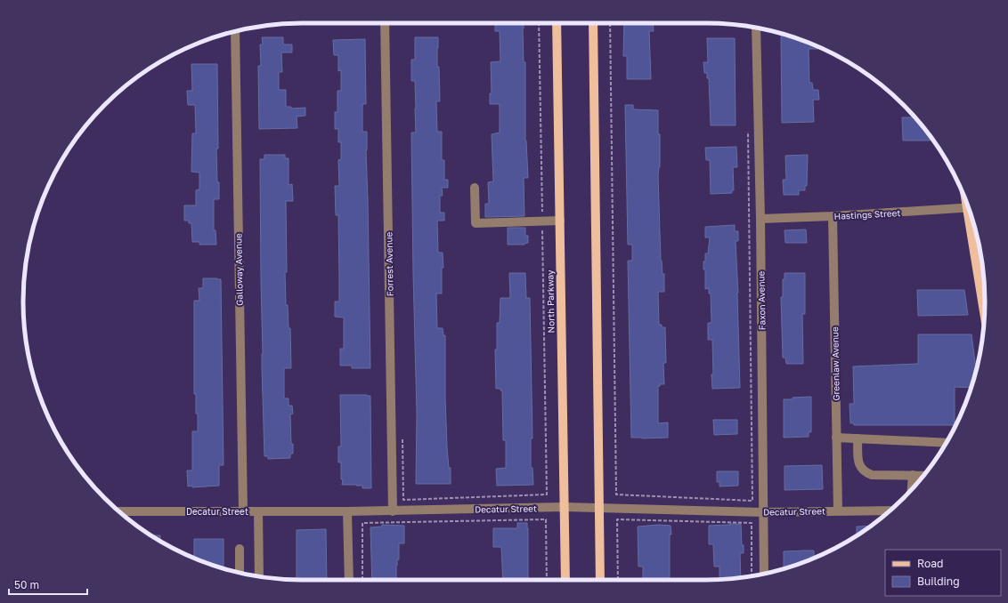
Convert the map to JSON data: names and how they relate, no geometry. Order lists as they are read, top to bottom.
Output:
{
  "streets": {
    "main road": ["North Parkway"],
    "street": [
      "Hastings Street",
      "Forrest Avenue",
      "Galloway Avenue",
      "Faxon Avenue",
      "Greenlaw Avenue",
      "Decatur Street"
    ]
  },
  "crossings": [
    ["Hastings Street", "Faxon Avenue"],
    ["Hastings Street", "Greenlaw Avenue"],
    ["Forrest Avenue", "Decatur Street"],
    ["Galloway Avenue", "Decatur Street"],
    ["Faxon Avenue", "Decatur Street"],
    ["North Parkway", "Decatur Street"],
    ["Greenlaw Avenue", "Decatur Street"]
  ],
  "legend": ["Road", "Building"],
  "scale_bar": "50 m"
}
